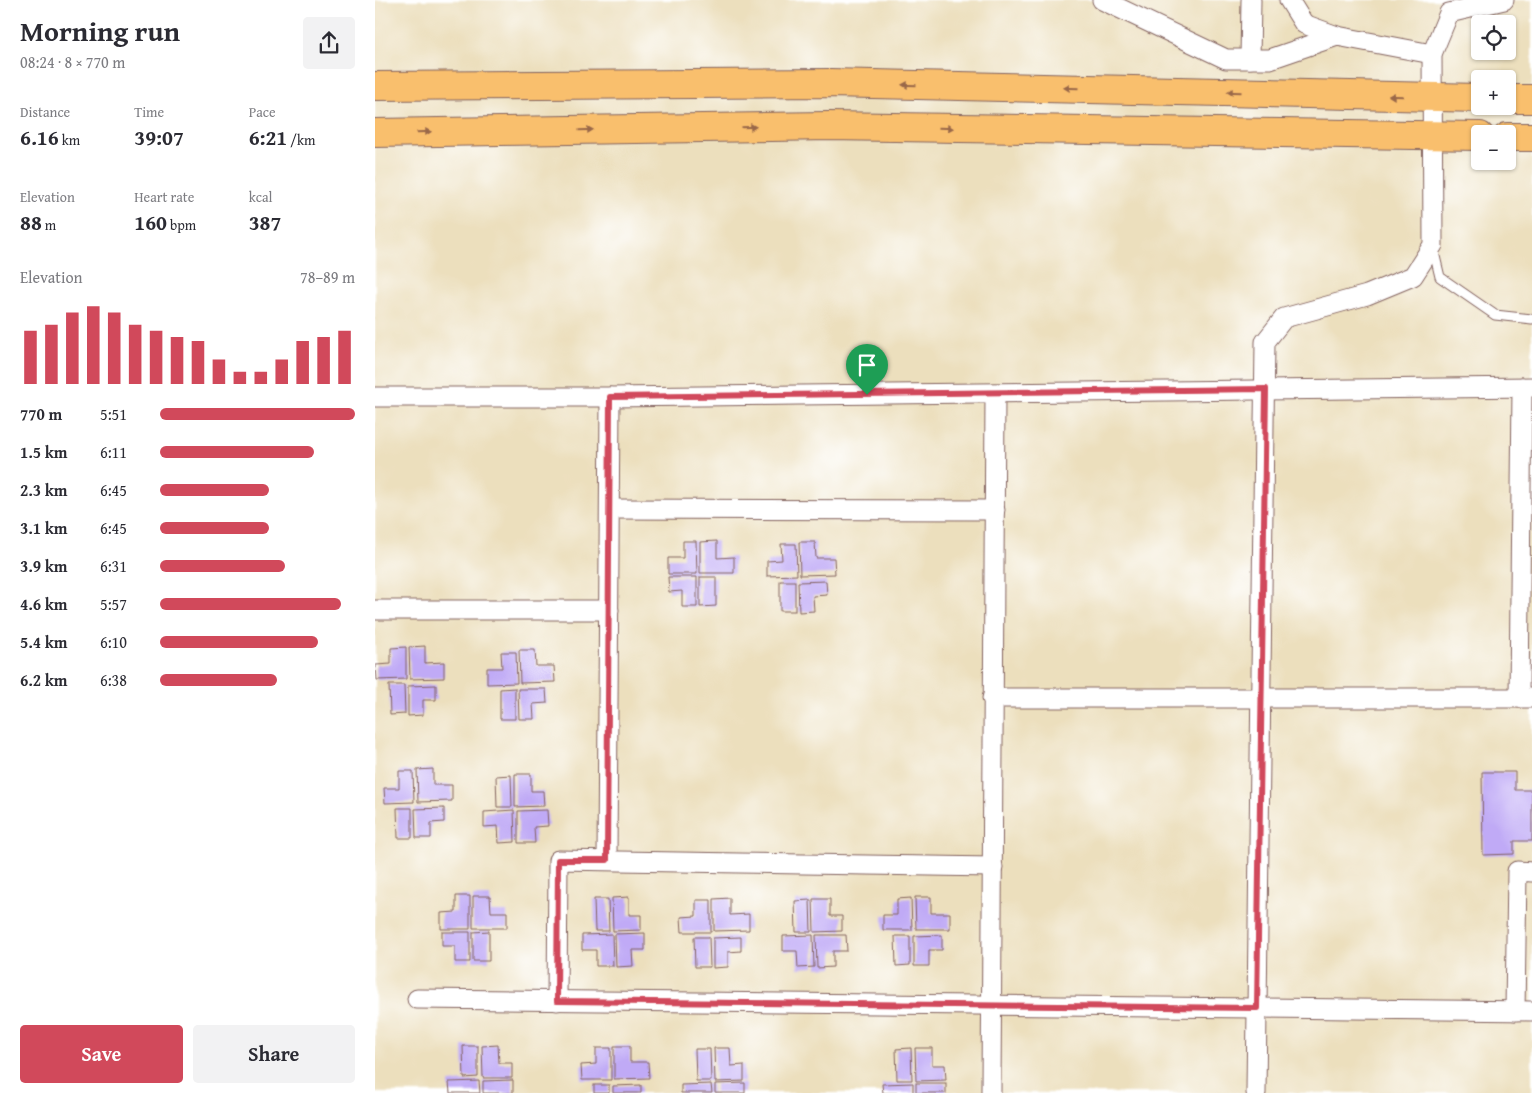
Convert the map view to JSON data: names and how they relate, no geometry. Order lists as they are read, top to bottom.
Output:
{
  "page": {
    "heading": ["Morning run", "08:24 · 8 × 770 m"],
    "map_buttons": ["+", "−"],
    "stats": [
      ["Distance", "6.16 km"],
      ["Time", "39:07"],
      ["Pace", "6:21 /km"],
      ["Elevation", "88 m"],
      ["Heart rate", "160 bpm"],
      ["kcal", "387"]
    ],
    "chart": ["Elevation", "78–89 m"],
    "list": [
      {
        "name": "770 m",
        "note": "5:51"
      },
      {
        "name": "1.5 km",
        "note": "6:11"
      },
      {
        "name": "2.3 km",
        "note": "6:45"
      },
      {
        "name": "3.1 km",
        "note": "6:45"
      },
      {
        "name": "3.9 km",
        "note": "6:31"
      },
      {
        "name": "4.6 km",
        "note": "5:57"
      },
      {
        "name": "5.4 km",
        "note": "6:10"
      },
      {
        "name": "6.2 km",
        "note": "6:38"
      }
    ],
    "buttons": ["Save", "Share"]
  }
}
